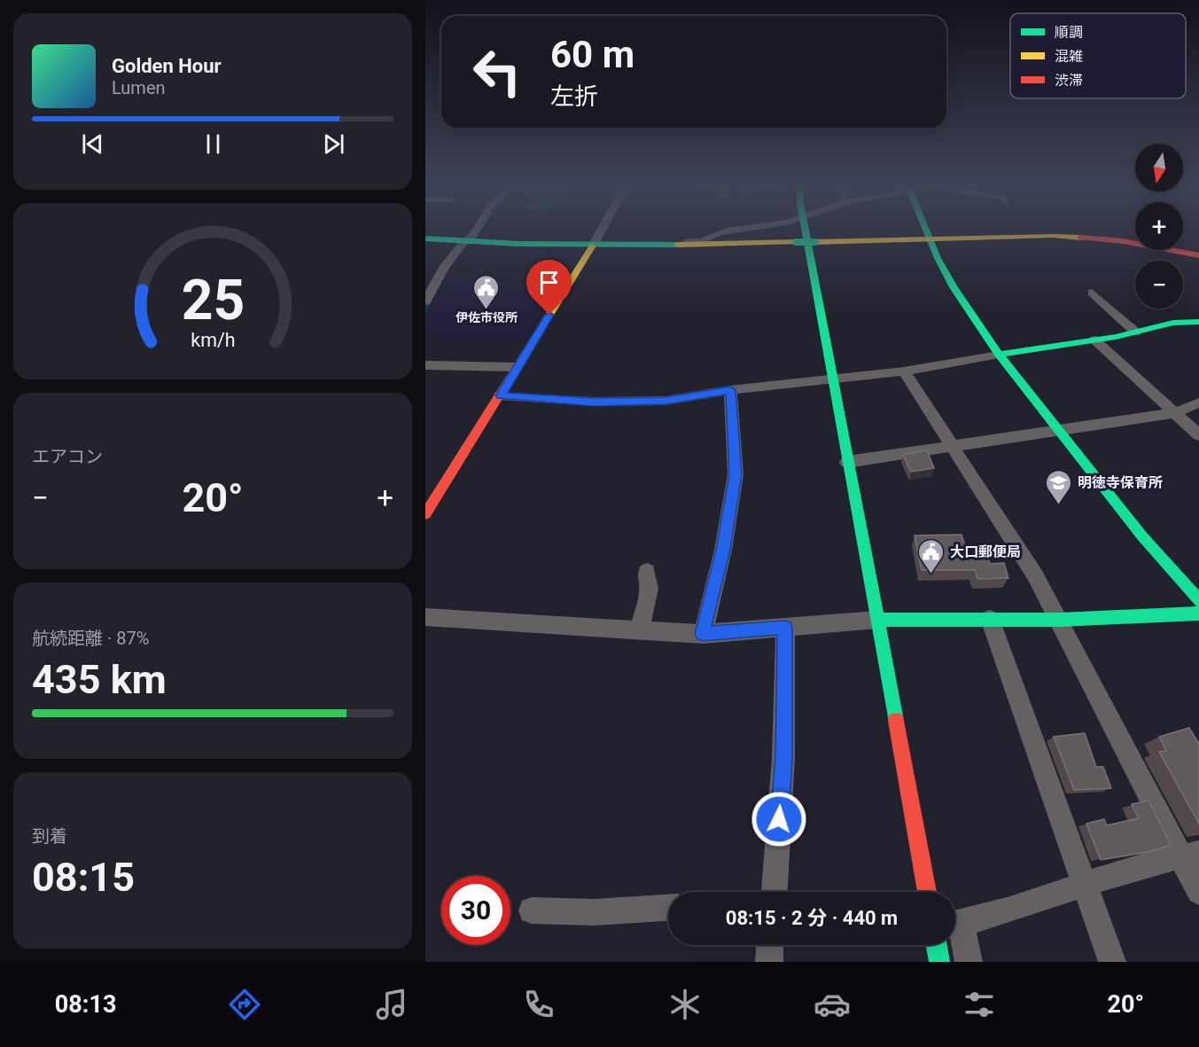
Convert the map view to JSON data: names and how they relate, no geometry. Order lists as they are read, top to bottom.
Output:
{
  "places": {
    "public building": ["伊佐市役所", "大口郵便局"],
    "school or university": ["明徳寺保育所"]
  },
  "legend": ["順調", "混雑", "渋滞"],
  "north": "bottom",
  "page": {
    "turn": ["60 m", "左折"],
    "song": ["Golden Hour", "Lumen"],
    "map_buttons": ["+", "−"],
    "tile": [
      "エアコン",
      ["航続距離 · 87%", "435 km"],
      ["到着", "08:15"]
    ],
    "heat": ["−", "20°", "+"],
    "limit": "30",
    "trip": "08:15 · 2 分 · 440 m",
    "tabs": ["08:13", "20°"],
    "gauge": ["25", "km/h"]
  }
}
